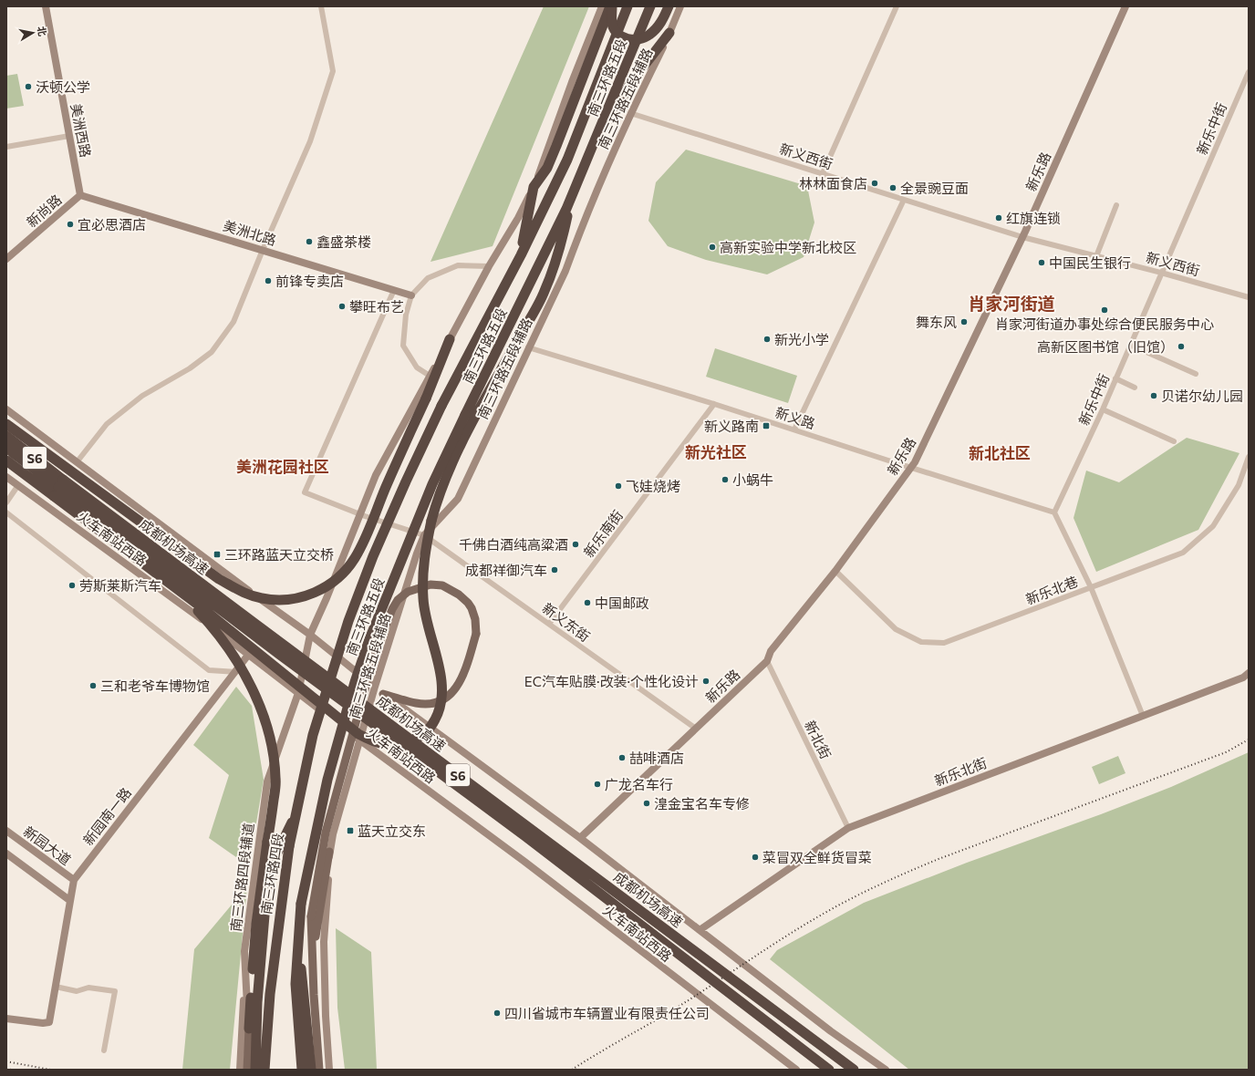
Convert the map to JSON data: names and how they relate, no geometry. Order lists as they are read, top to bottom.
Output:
{
  "streets": {
    "highway": [
      "南三环路五段",
      "S6",
      "成都机场高速",
      "南三环路四段"
    ],
    "main road": [
      "南三环路五段辅路",
      "美洲西路",
      "新乐路",
      "新尚路",
      "美洲北路",
      "火车南站西路",
      "新乐北街",
      "新园南一路",
      "新园大道",
      "南三环路四段辅道"
    ],
    "street": [
      "新乐中街",
      "新义西街",
      "新义路",
      "新乐南街",
      "新乐北巷",
      "新义东街",
      "新北街"
    ]
  },
  "crossings": [
    ["南三环路五段", "南三环路四段"],
    ["南三环路五段辅路", "新义西街"],
    ["南三环路五段辅路", "新义路"],
    ["南三环路五段辅路", "火车南站西路"],
    ["南三环路五段辅路", "新义东街"],
    ["新乐中街", "新义西街"],
    ["新乐中街", "新义路"],
    ["美洲西路", "新尚路"],
    ["美洲西路", "美洲北路"],
    ["新义西街", "新乐路"],
    ["新乐路", "新义路"],
    ["新乐路", "新乐北巷"],
    ["新乐路", "新义东街"],
    ["新乐路", "新北街"],
    ["新尚路", "美洲北路"],
    ["美洲北路", "新义东街"],
    ["新义路", "新乐南街"],
    ["新乐南街", "新义东街"],
    ["火车南站西路", "新园南一路"],
    ["火车南站西路", "南三环路四段辅道"],
    ["新北街", "新乐北街"],
    ["新园南一路", "新园大道"]
  ],
  "districts": [
    "肖家河街道",
    "新光社区",
    "新北社区",
    "美洲花园社区"
  ],
  "places": {
    "other": [
      "沃顿公学",
      "林林面食店",
      "全景豌豆面",
      "红旗连锁",
      "宜必思酒店",
      "鑫盛茶楼",
      "高新实验中学新北校区",
      "中国民生银行",
      "前锋专卖店",
      "攀旺布艺",
      "肖家河街道办事处综合便民服务中心",
      "舞东风",
      "新光小学",
      "高新区图书馆（旧馆）",
      "贝诺尔幼儿园",
      "小蜗牛",
      "飞娃烧烤",
      "千佛白酒纯高粱酒",
      "成都祥御汽车",
      "劳斯莱斯汽车",
      "中国邮政",
      "EC汽车贴膜·改装·个性化设计",
      "三和老爷车博物馆",
      "喆啡酒店",
      "广龙名车行",
      "湟金宝名车专修",
      "菜冒双全鲜货冒菜",
      "四川省城市车辆置业有限责任公司"
    ],
    "transit": ["新义路南", "三环路蓝天立交桥", "蓝天立交东"]
  },
  "north": "right"
}
